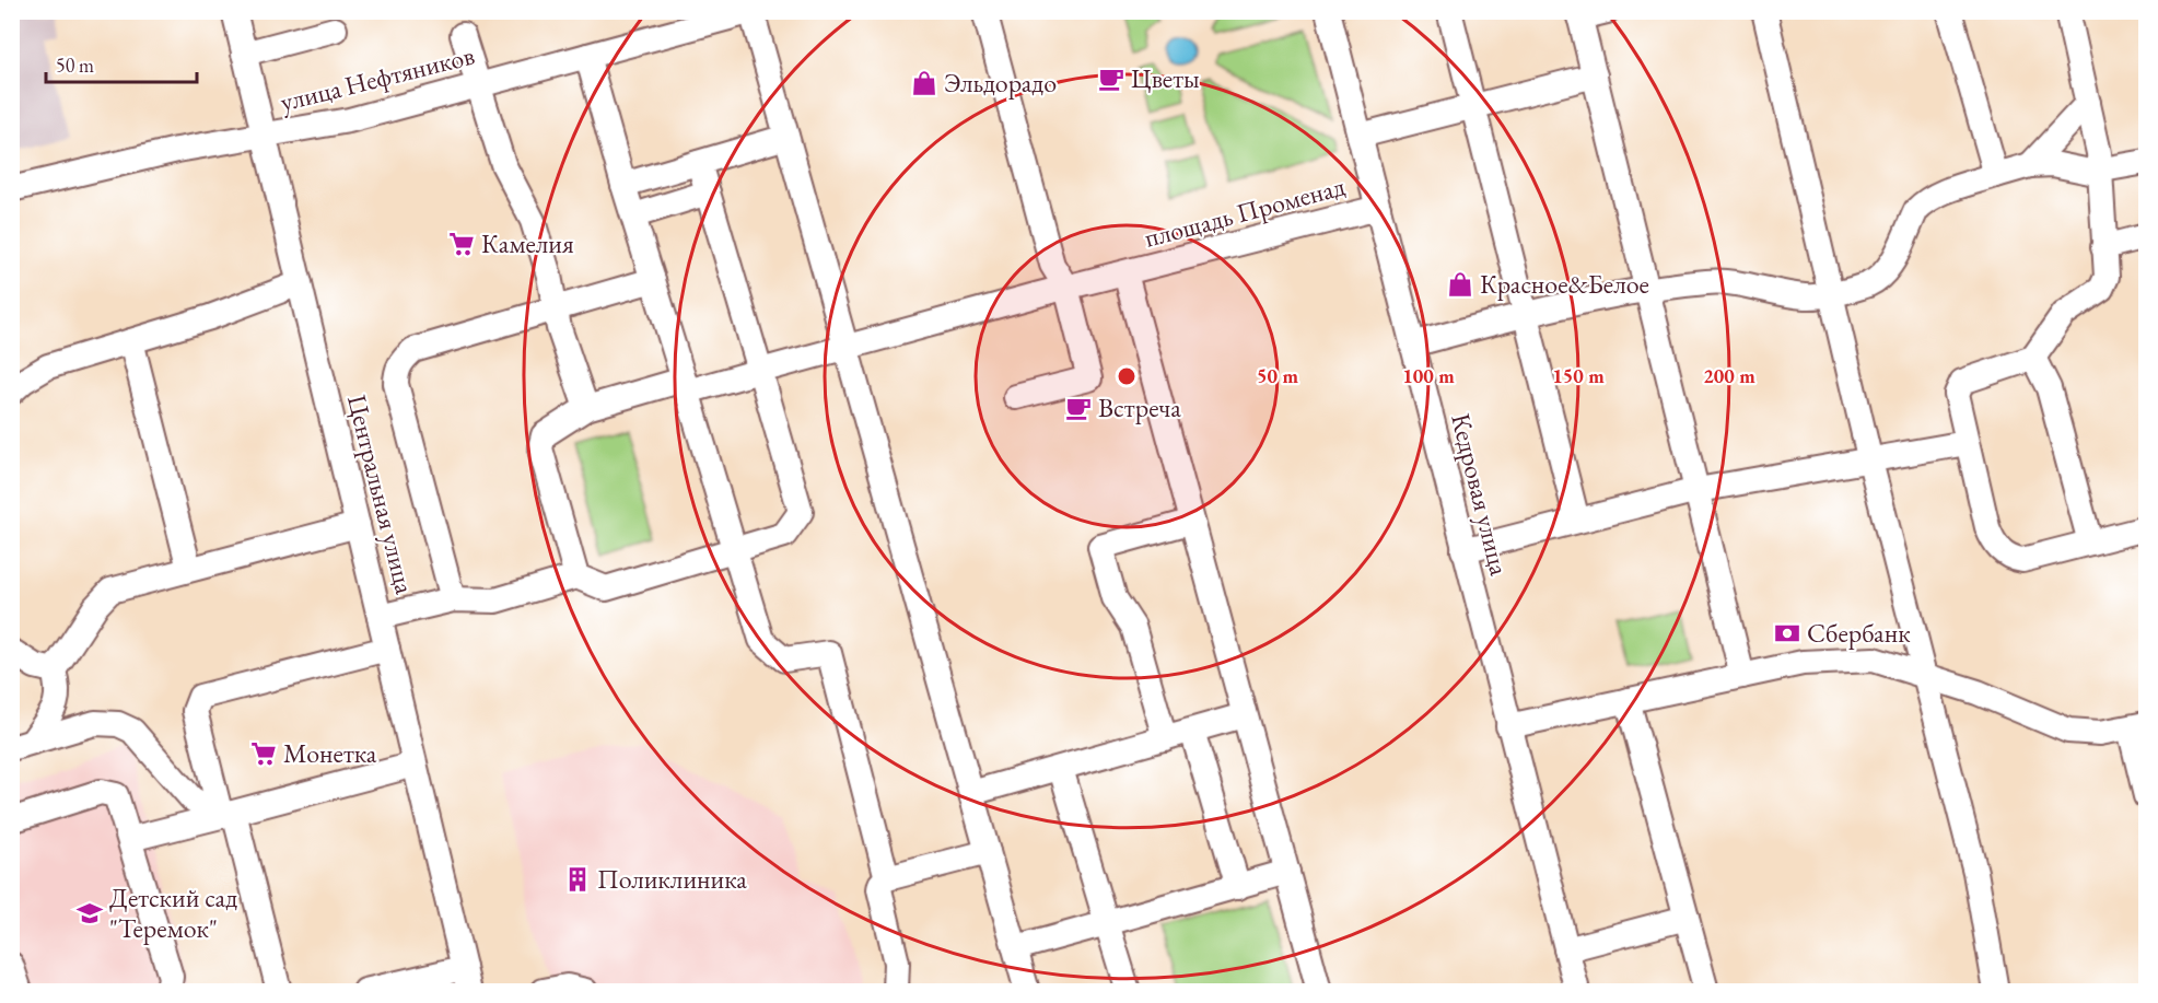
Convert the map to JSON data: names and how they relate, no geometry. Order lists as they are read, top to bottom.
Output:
{
  "streets": {
    "street": [
      "улица Нефтяников",
      "площадь Променад",
      "Центральная улица",
      "Кедровая улица"
    ]
  },
  "crossings": [
    ["улица Нефтяников", "Центральная улица"],
    ["площадь Променад", "Кедровая улица"]
  ],
  "places": {
    "cafe": ["Цветы", "Встреча"],
    "shop": ["Эльдорадо", "Красное&Белое"],
    "supermarket": ["Камелия", "Монетка"],
    "bank": ["Сбербанк"],
    "building": ["Поликлиника"],
    "school or university": ["Детский сад \"Теремок\""]
  },
  "scale_bar": "50 m",
  "rings": [
    "50 m",
    "100 m",
    "150 m",
    "200 m"
  ]
}
